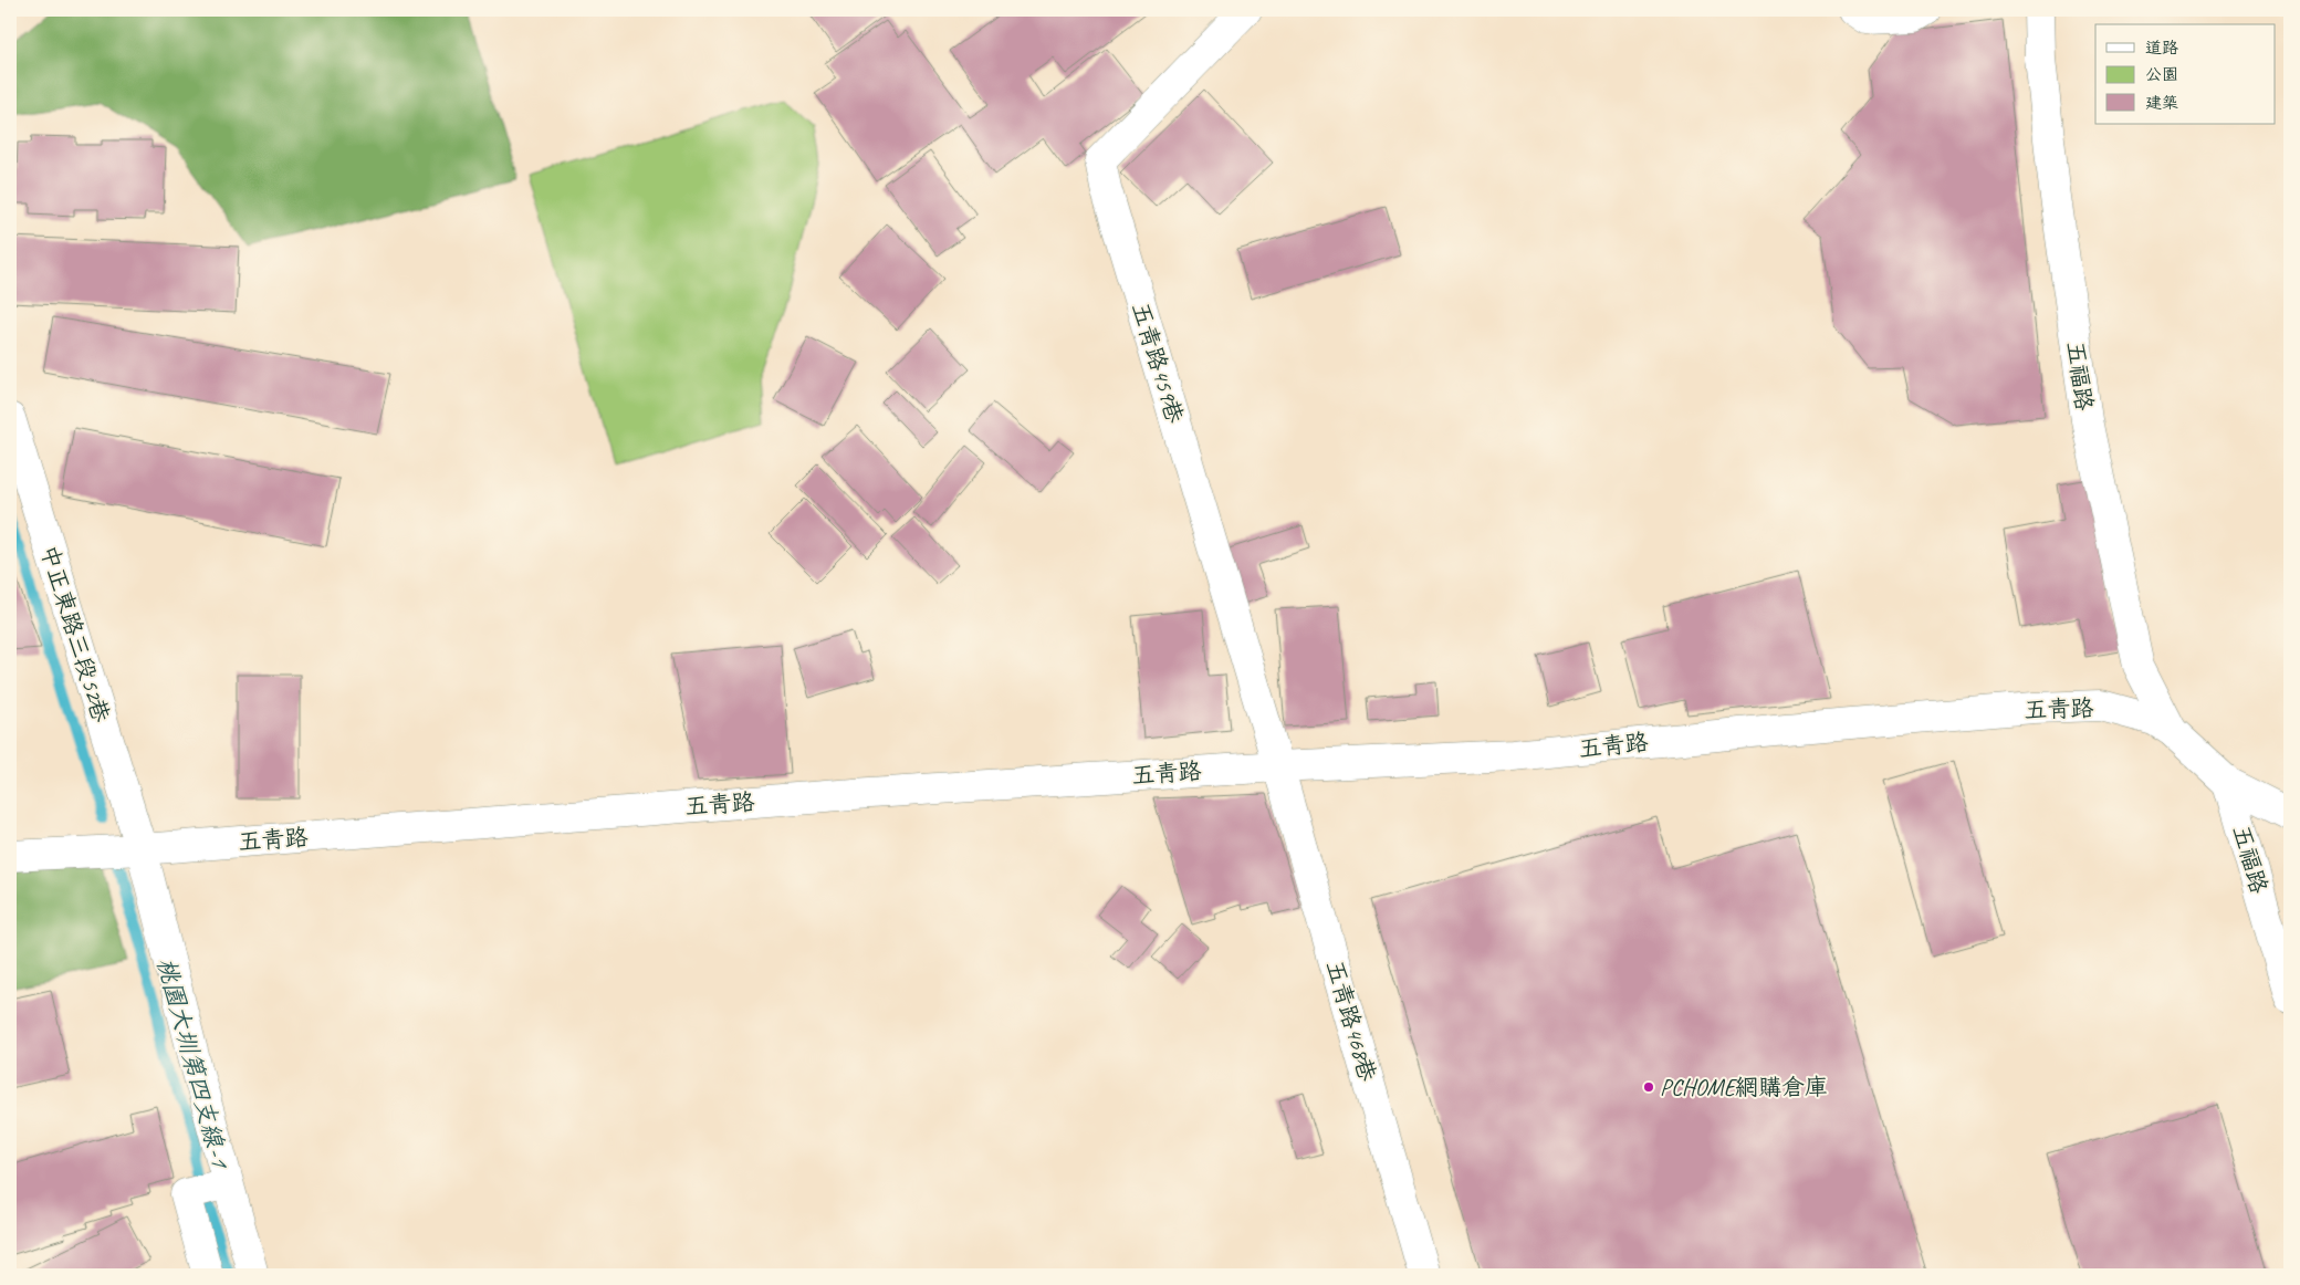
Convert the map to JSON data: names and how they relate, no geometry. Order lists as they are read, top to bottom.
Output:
{
  "streets": {
    "street": [
      "五青路459巷",
      "五福路",
      "中正東路三段52巷",
      "五青路",
      "五青路468巷"
    ]
  },
  "crossings": [
    ["五青路459巷", "五青路"],
    ["五青路459巷", "五青路468巷"],
    ["五福路", "五青路"],
    ["中正東路三段52巷", "五青路"],
    ["五青路", "五青路468巷"]
  ],
  "water": ["桃園大圳第四支線-1"],
  "places": ["PCHOME網購倉庫"],
  "legend": ["道路", "公園", "建築"]
}
